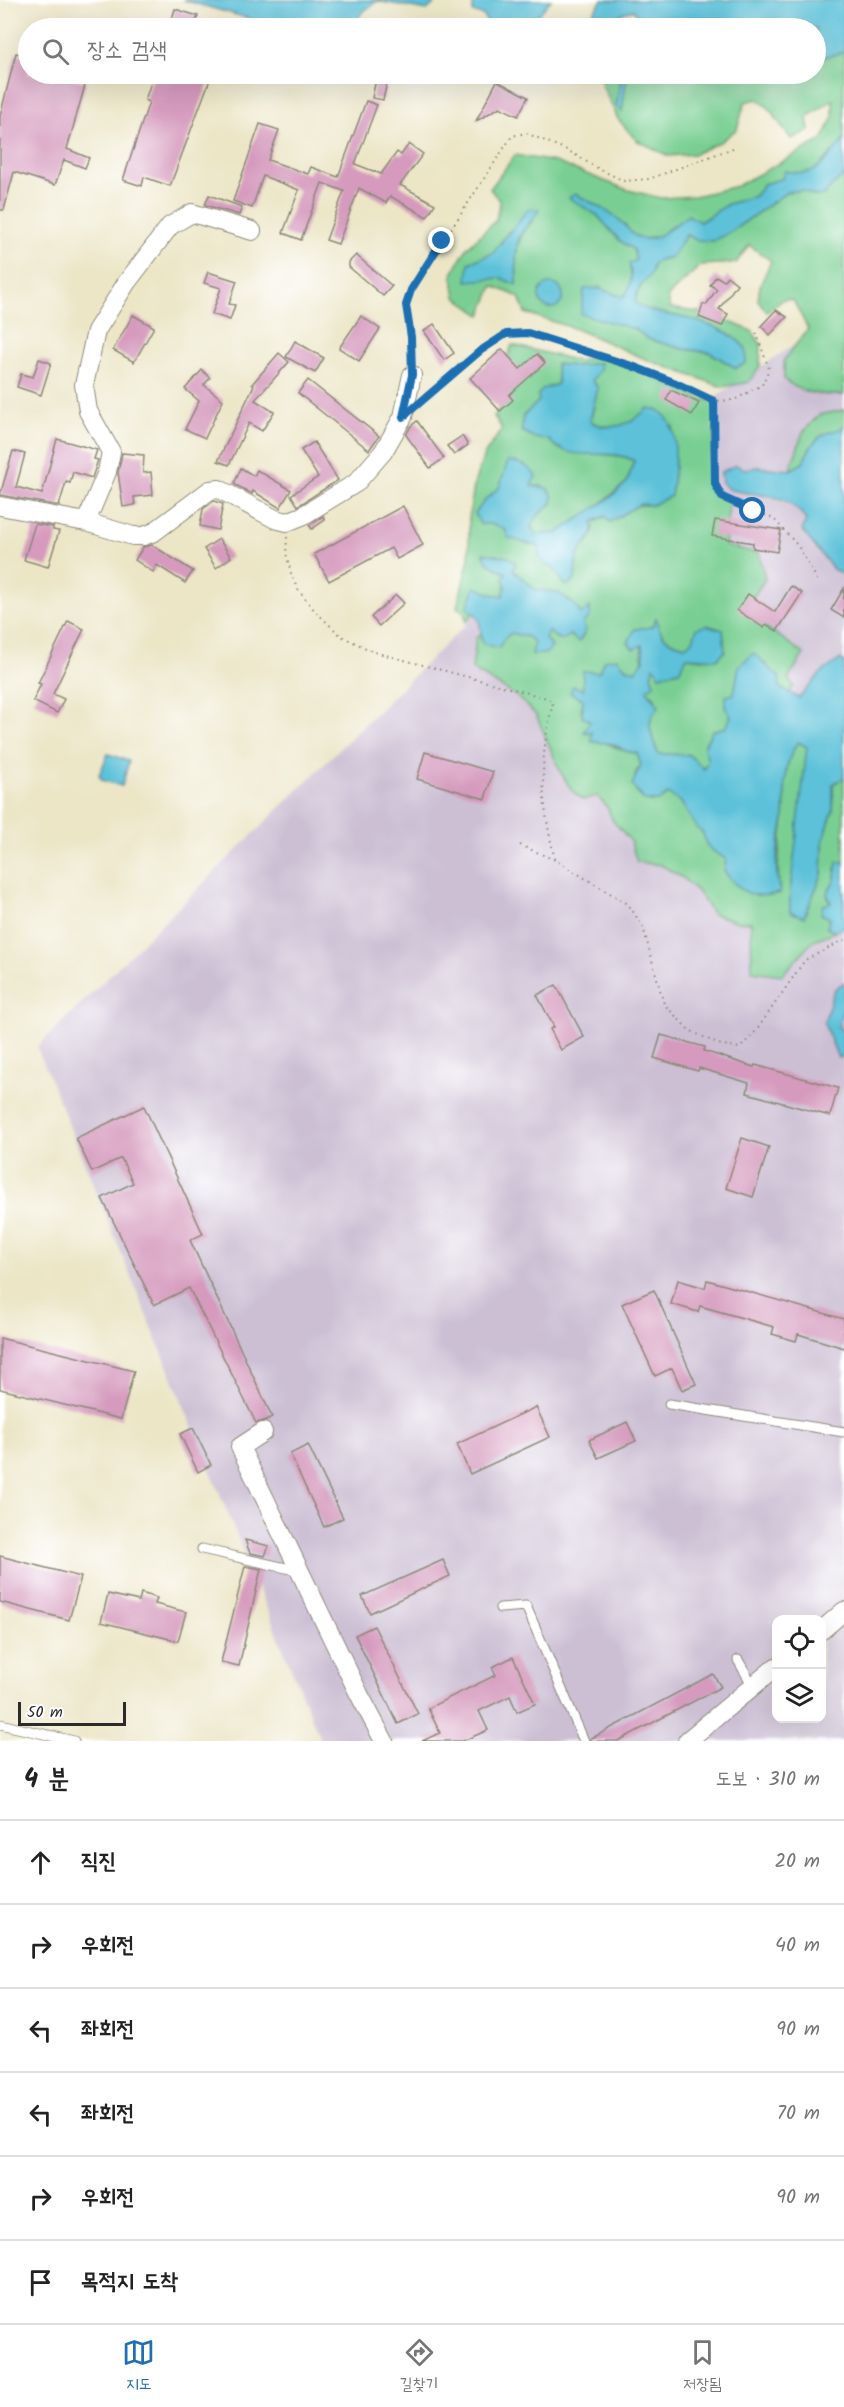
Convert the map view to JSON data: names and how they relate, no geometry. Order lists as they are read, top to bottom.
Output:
{
  "scale_bar": "50 m",
  "page": {
    "search": "장소 검색",
    "scale": "50 m",
    "heading": ["4 분", "도보 · 310 m"],
    "list": [
      ["직진", "20 m"],
      ["우회전", "40 m"],
      ["좌회전", "90 m"],
      ["좌회전", "70 m"],
      ["우회전", "90 m"],
      "목적지 도착"
    ],
    "nav": ["지도", "길찾기", "저장됨"]
  }
}
